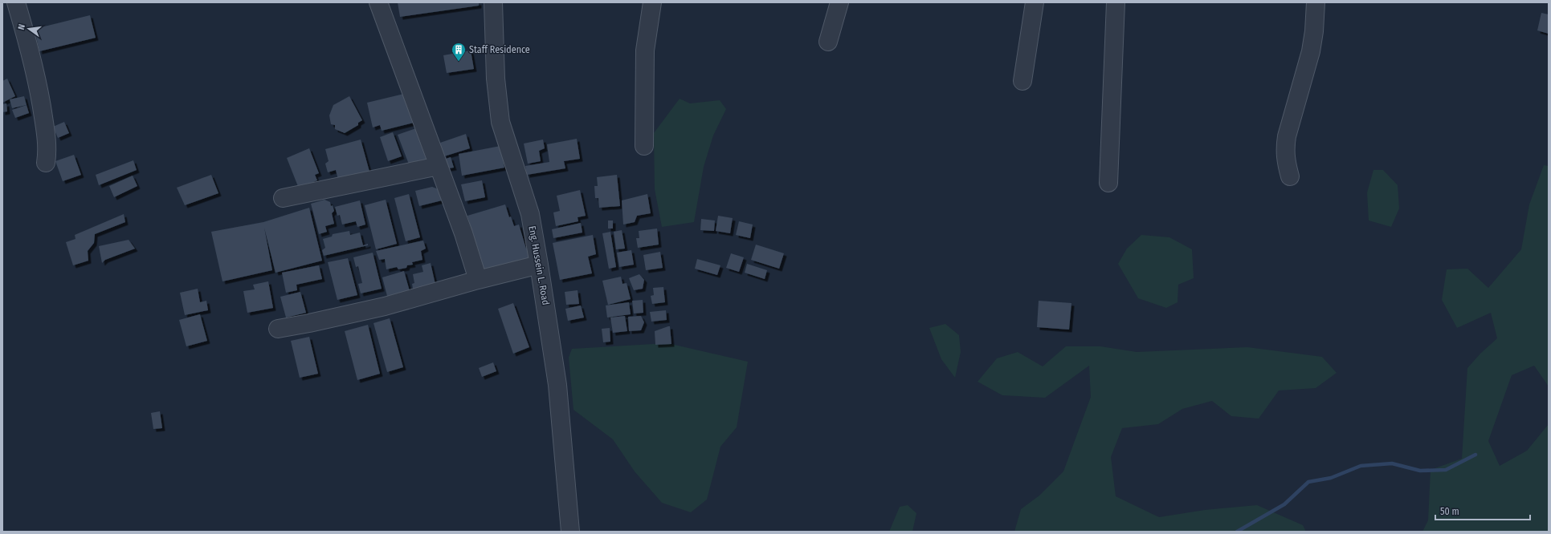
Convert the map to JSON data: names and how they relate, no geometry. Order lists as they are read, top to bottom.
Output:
{
  "streets": {
    "street": ["Eng. Hussein L. Road"]
  },
  "places": {
    "building": ["Staff Residence"]
  },
  "scale_bar": "50 m",
  "north": "left"
}
